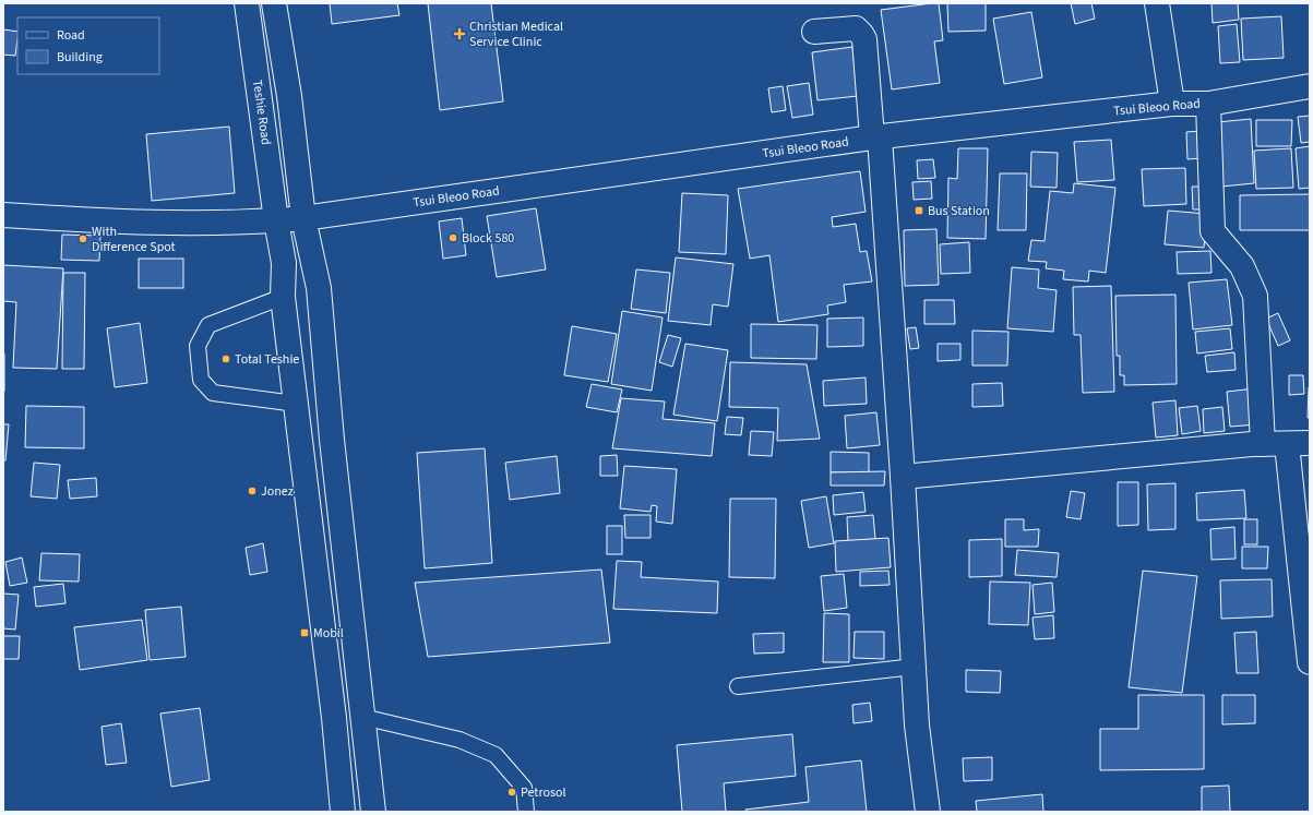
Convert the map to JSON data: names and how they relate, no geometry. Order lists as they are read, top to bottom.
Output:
{
  "streets": {
    "street": ["Tsui Bleoo Road", "Teshie Road"]
  },
  "crossings": [
    ["Tsui Bleoo Road", "Teshie Road"]
  ],
  "places": {
    "health": ["Christian Medical Service Clinic"],
    "transit": ["Bus Station", "Mobil"],
    "other": [
      "Block 580",
      "With Difference Spot",
      "Total Teshie",
      "Jonez",
      "Petrosol"
    ]
  },
  "legend": ["Road", "Building"]
}
